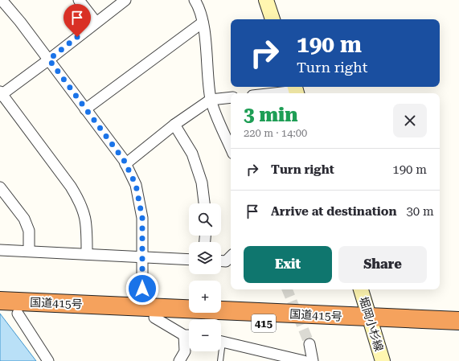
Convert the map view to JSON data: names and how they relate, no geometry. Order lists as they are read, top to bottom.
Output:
{
  "streets": {
    "highway": ["国道415号", "415"],
    "main road": ["堀岡小杉線"]
  },
  "crossings": [
    ["国道415号", "堀岡小杉線"]
  ],
  "page": {
    "turn": ["190 m", "Turn right"],
    "heading": ["3 min", "220 m · 14:00"],
    "list": [
      {
        "name": "Turn right",
        "value": "190 m"
      },
      {
        "name": "Arrive at destination",
        "value": "30 m"
      }
    ],
    "map_buttons": ["+", "−"],
    "buttons": ["Exit", "Share"]
  }
}
